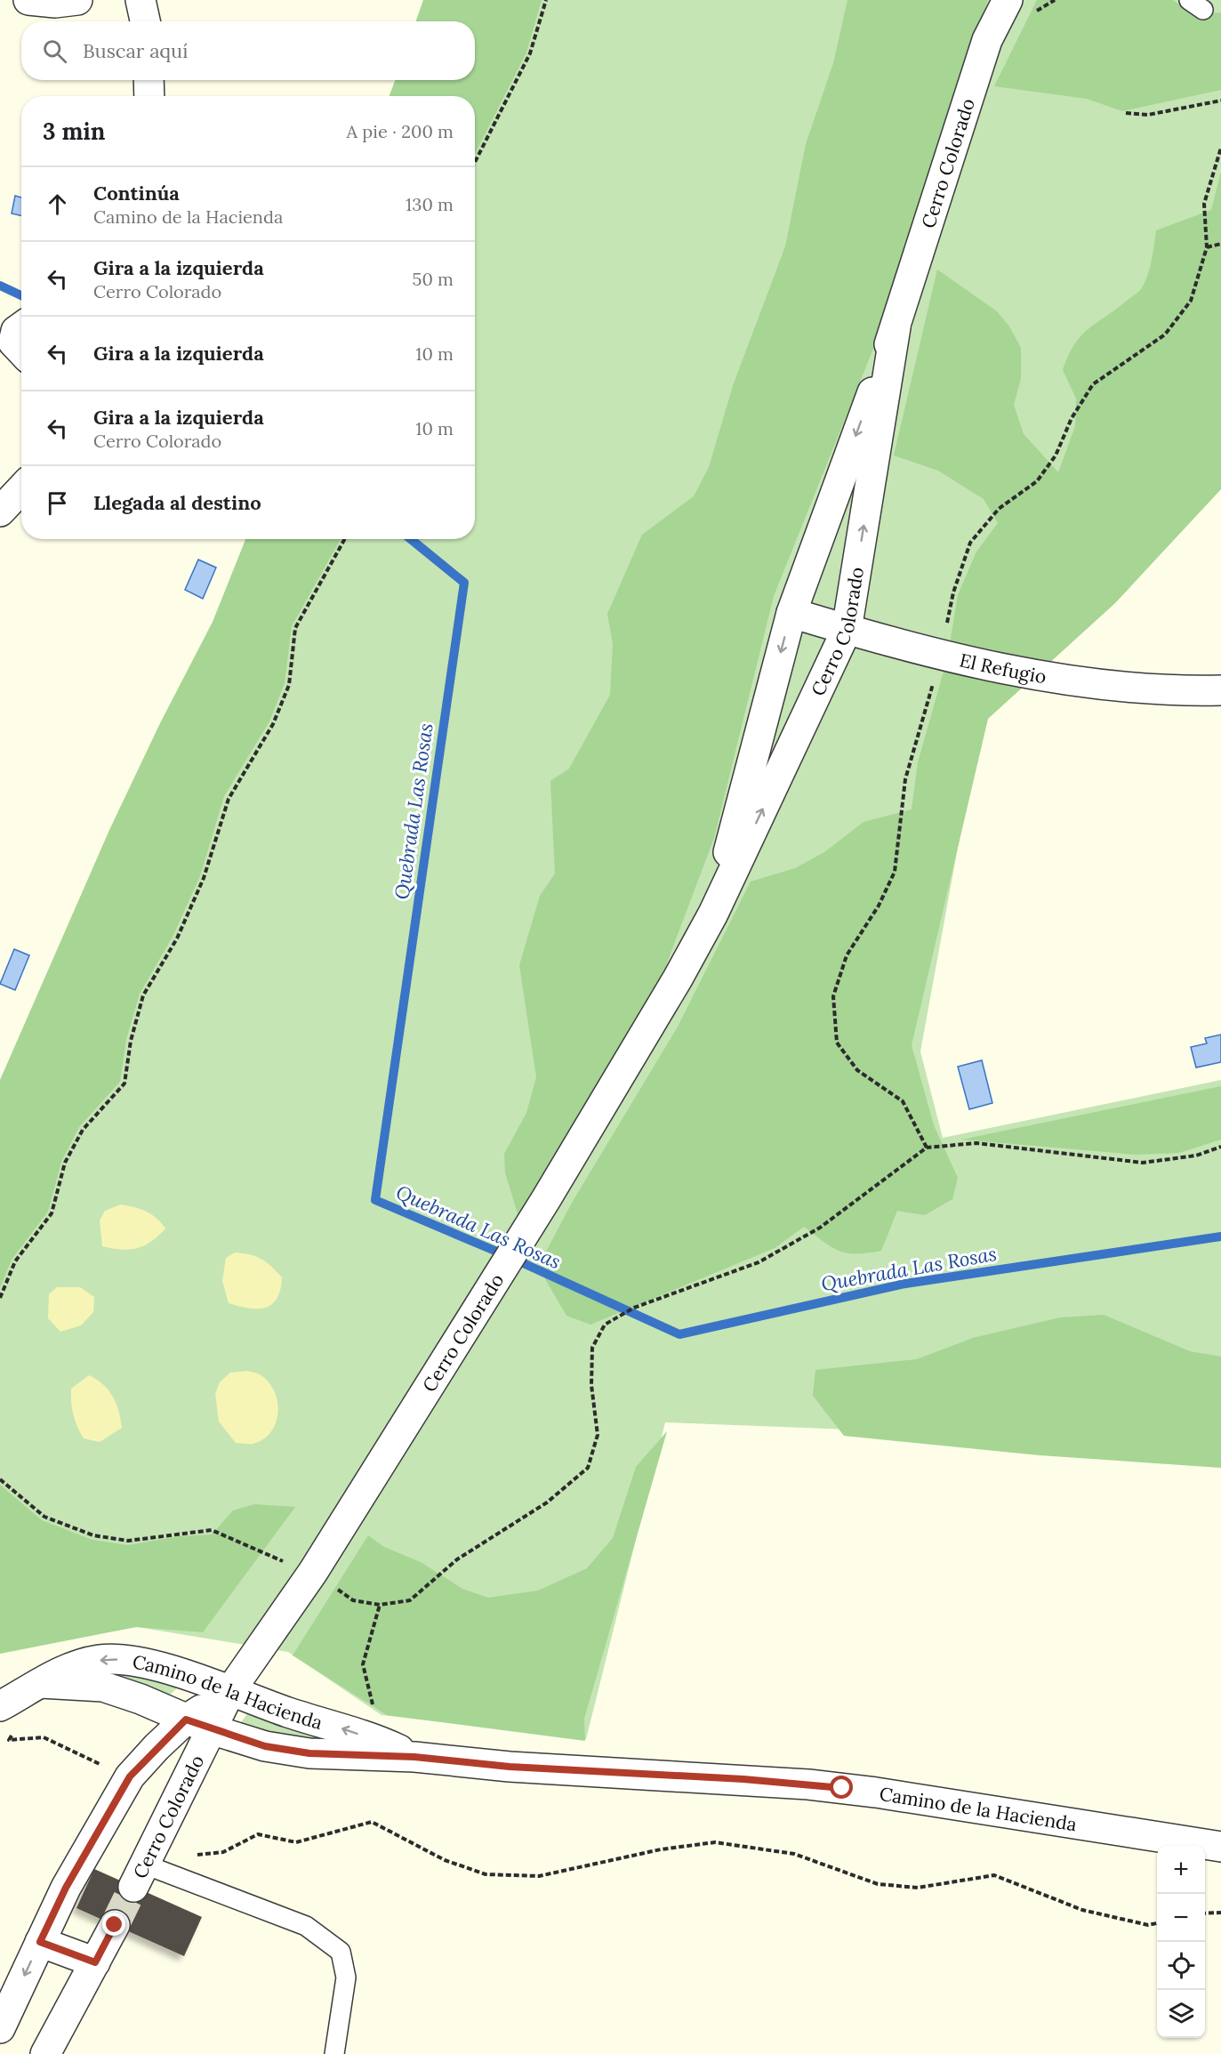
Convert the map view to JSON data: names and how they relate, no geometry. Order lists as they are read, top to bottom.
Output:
{
  "streets": {
    "street": ["Cerro Colorado", "El Refugio", "Camino de la Hacienda"]
  },
  "crossings": [
    ["Cerro Colorado", "El Refugio"],
    ["Cerro Colorado", "Camino de la Hacienda"]
  ],
  "water": ["Quebrada Las Rosas"],
  "page": {
    "search": "Buscar aquí",
    "heading": ["3 min", "A pie · 200 m"],
    "list": [
      ["Continúa", "Camino de la Hacienda", "130 m"],
      ["Gira a la izquierda", "Cerro Colorado", "50 m"],
      ["Gira a la izquierda", "10 m"],
      ["Gira a la izquierda", "Cerro Colorado", "10 m"],
      "Llegada al destino"
    ],
    "map_buttons": ["+", "−"]
  }
}
